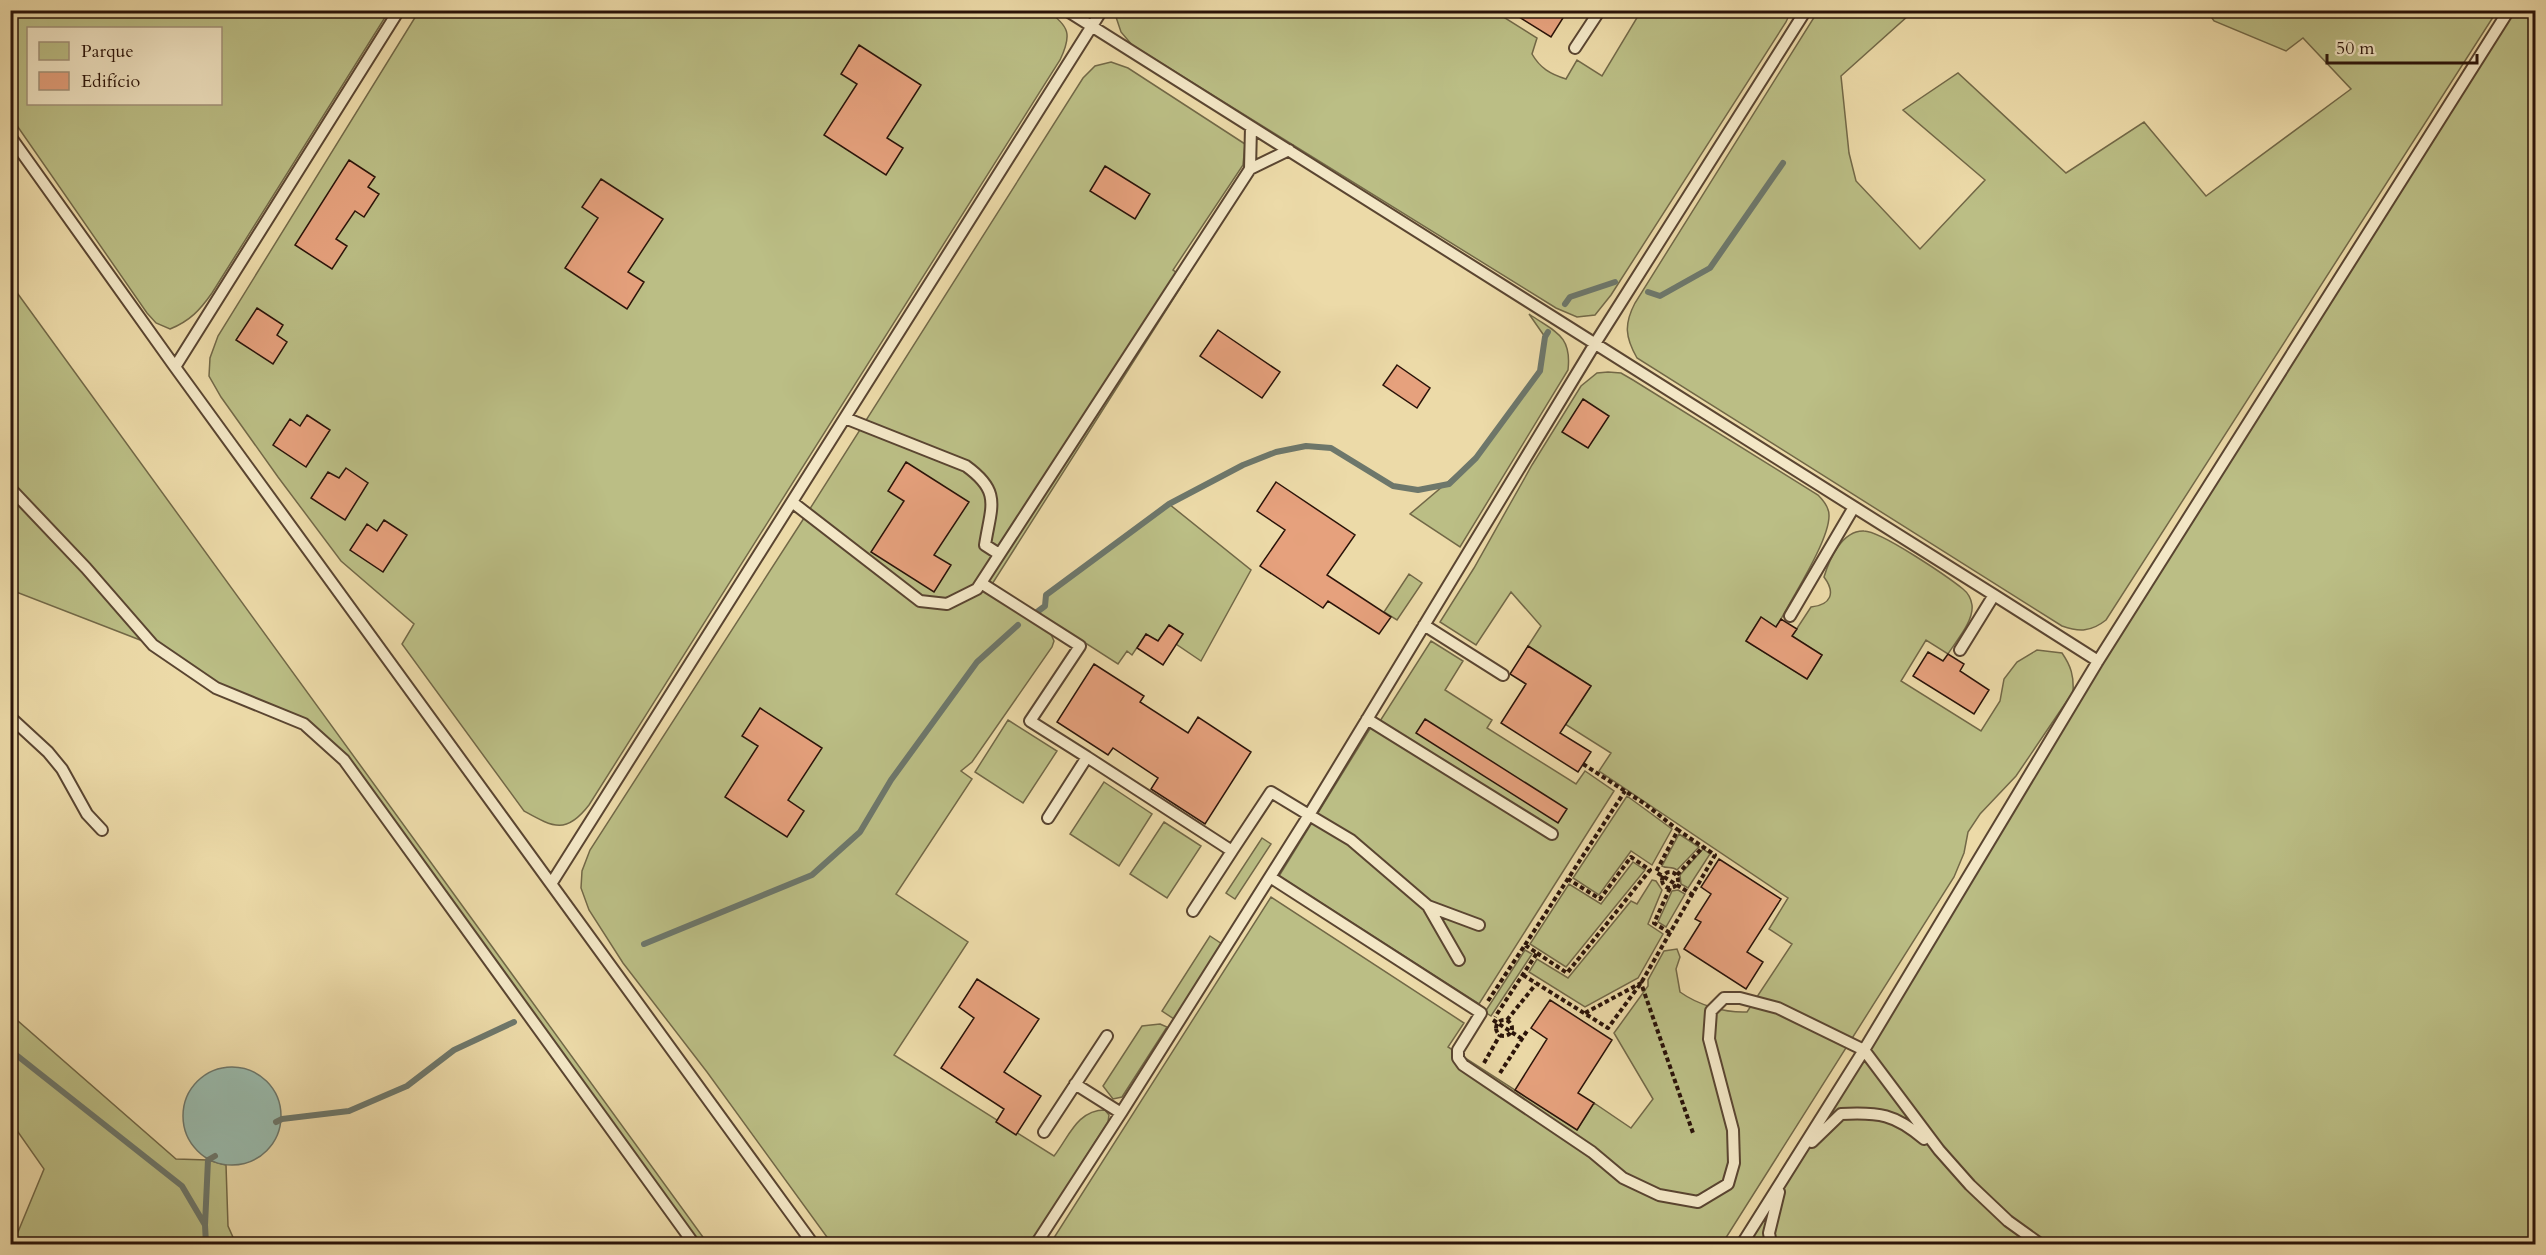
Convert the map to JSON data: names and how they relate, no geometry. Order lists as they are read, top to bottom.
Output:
{
  "legend": ["Parque", "Edifício"],
  "scale_bar": "50 m"
}
